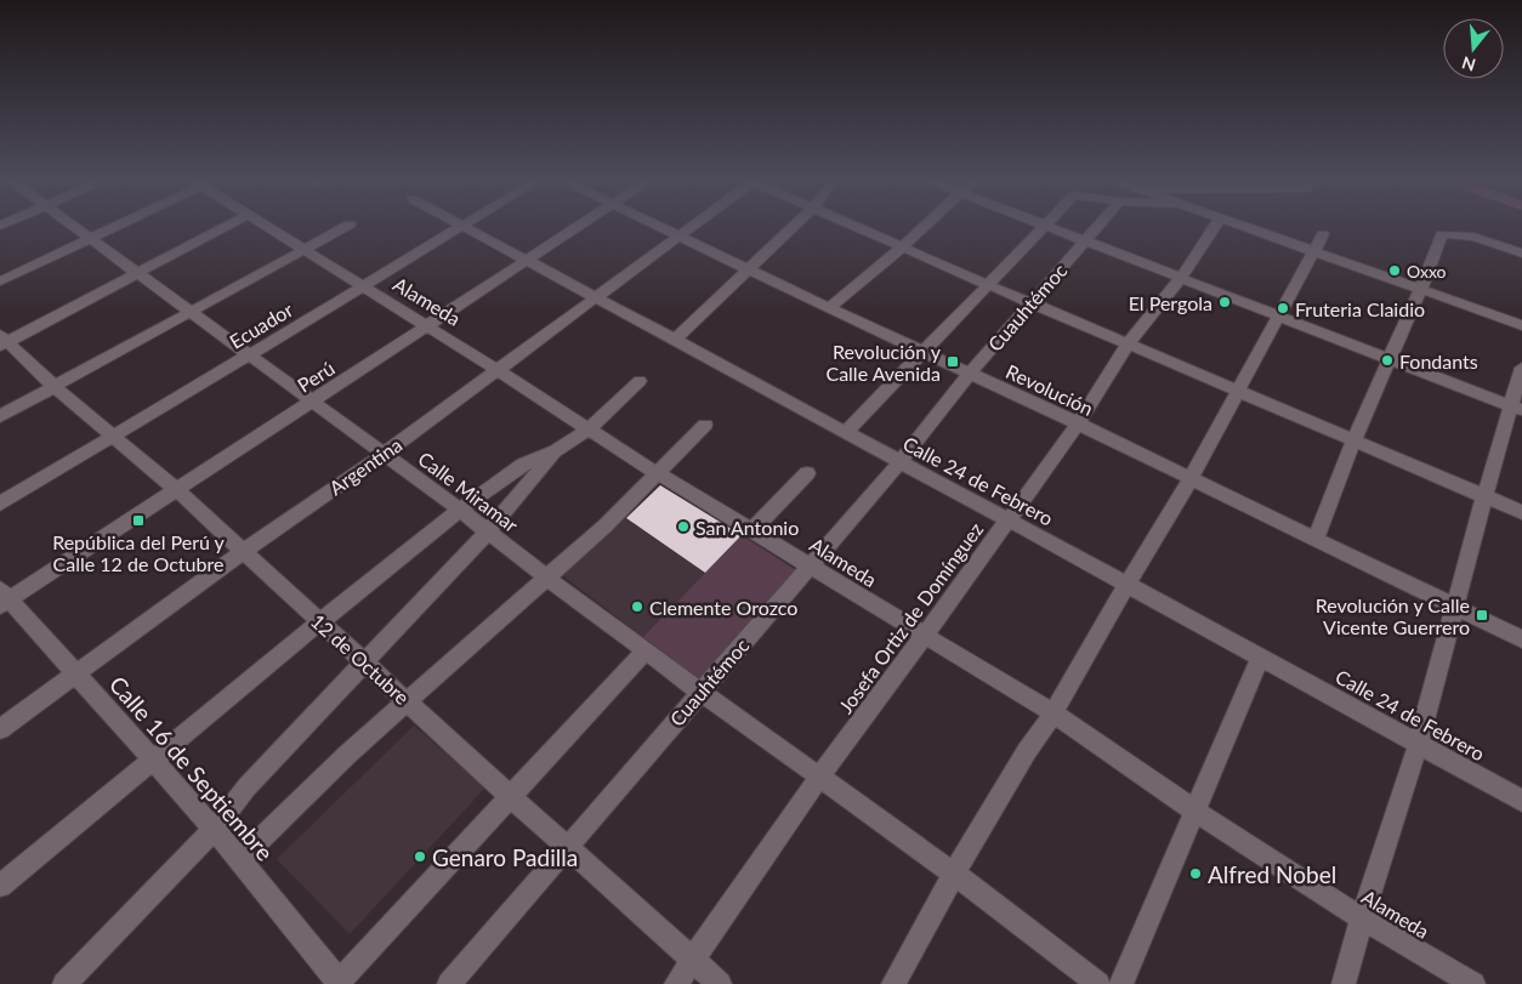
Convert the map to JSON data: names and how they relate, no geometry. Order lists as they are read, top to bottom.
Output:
{
  "streets": {
    "street": [
      "Alameda",
      "Cuauhtémoc",
      "Ecuador",
      "Perú",
      "Revolución",
      "Argentina",
      "Calle 24 de Febrero",
      "Calle Miramar",
      "Josefa Ortiz de Domínguez",
      "12 de Octubre",
      "Calle 16 de Septiembre"
    ]
  },
  "crossings": [
    ["Alameda", "Cuauhtémoc"],
    ["Alameda", "Ecuador"],
    ["Alameda", "Perú"],
    ["Alameda", "Argentina"],
    ["Alameda", "Josefa Ortiz de Domínguez"],
    ["Cuauhtémoc", "Revolución"],
    ["Cuauhtémoc", "Calle 24 de Febrero"],
    ["Cuauhtémoc", "Calle Miramar"],
    ["Cuauhtémoc", "12 de Octubre"],
    ["Ecuador", "Calle 24 de Febrero"],
    ["Ecuador", "Calle Miramar"],
    ["Ecuador", "12 de Octubre"],
    ["Perú", "Calle 24 de Febrero"],
    ["Perú", "Calle Miramar"],
    ["Perú", "12 de Octubre"],
    ["Perú", "Calle 16 de Septiembre"],
    ["Revolución", "Argentina"],
    ["Revolución", "Josefa Ortiz de Domínguez"],
    ["Argentina", "Calle 24 de Febrero"],
    ["Argentina", "Calle Miramar"],
    ["Argentina", "12 de Octubre"],
    ["Argentina", "Calle 16 de Septiembre"],
    ["Calle 24 de Febrero", "Josefa Ortiz de Domínguez"],
    ["Calle Miramar", "Josefa Ortiz de Domínguez"],
    ["Josefa Ortiz de Domínguez", "12 de Octubre"]
  ],
  "places": {
    "other": [
      "Oxxo",
      "El Pergola",
      "Fruteria Claidio",
      "Fondants",
      "San Antonio",
      "Clemente Orozco",
      "Genaro Padilla",
      "Alfred Nobel"
    ],
    "transit": ["Revolución y Calle Avenida", "República del Perú y Calle 12 de Octubre", "Revolución y Calle Vicente Guerrero"]
  },
  "north": "bottom"
}
